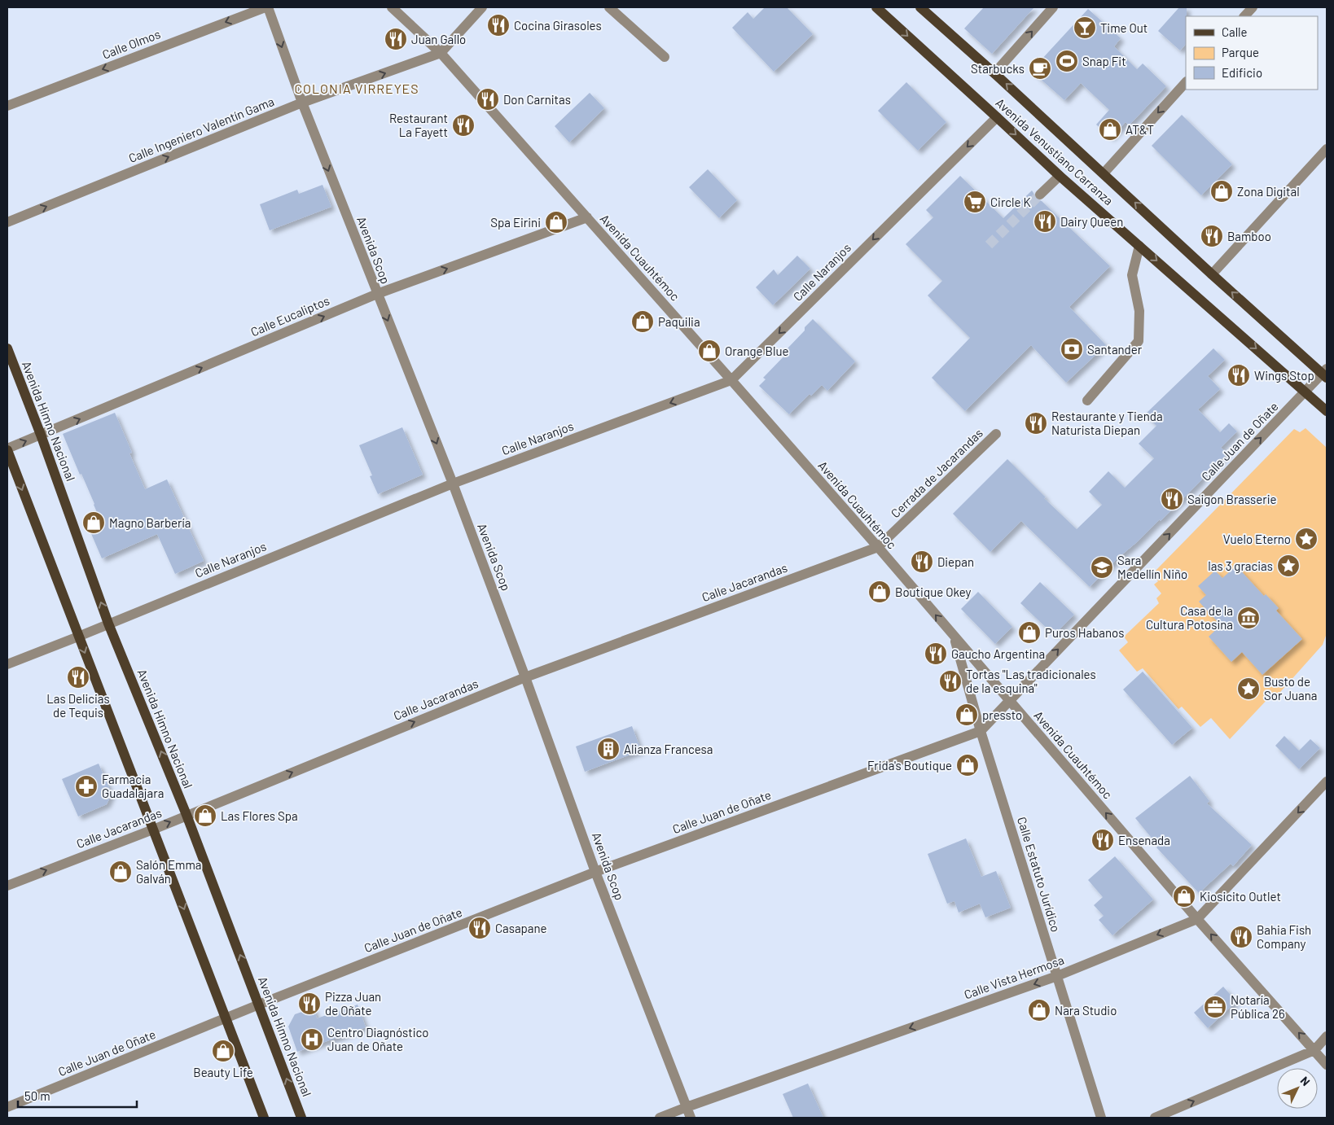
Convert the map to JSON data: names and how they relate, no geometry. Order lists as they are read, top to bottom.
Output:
{
  "streets": {
    "main road": ["Avenida Venustiano Carranza", "Avenida Himno Nacional"],
    "street": [
      "Calle Olmos",
      "Calle Ingeniero Valentín Gama",
      "Avenida Scop",
      "Avenida Cuauhtémoc",
      "Calle Naranjos",
      "Calle Eucaliptos",
      "Calle Juan de Oñate",
      "Cerrada de Jacarandas",
      "Calle Jacarandas",
      "Calle Estatuto Jurídico",
      "Calle Vista Hermosa"
    ]
  },
  "crossings": [
    ["Calle Olmos", "Avenida Scop"],
    ["Calle Ingeniero Valentín Gama", "Avenida Scop"],
    ["Calle Ingeniero Valentín Gama", "Avenida Cuauhtémoc"],
    ["Avenida Venustiano Carranza", "Calle Naranjos"],
    ["Avenida Venustiano Carranza", "Calle Juan de Oñate"],
    ["Avenida Scop", "Calle Naranjos"],
    ["Avenida Scop", "Calle Eucaliptos"],
    ["Avenida Scop", "Calle Juan de Oñate"],
    ["Avenida Scop", "Calle Jacarandas"],
    ["Avenida Scop", "Calle Vista Hermosa"],
    ["Avenida Cuauhtémoc", "Calle Naranjos"],
    ["Avenida Cuauhtémoc", "Calle Eucaliptos"],
    ["Avenida Cuauhtémoc", "Calle Juan de Oñate"],
    ["Avenida Cuauhtémoc", "Cerrada de Jacarandas"],
    ["Avenida Cuauhtémoc", "Calle Jacarandas"],
    ["Avenida Cuauhtémoc", "Calle Estatuto Jurídico"],
    ["Avenida Cuauhtémoc", "Calle Vista Hermosa"],
    ["Calle Naranjos", "Avenida Himno Nacional"],
    ["Calle Eucaliptos", "Avenida Himno Nacional"],
    ["Avenida Himno Nacional", "Calle Juan de Oñate"],
    ["Avenida Himno Nacional", "Calle Jacarandas"],
    ["Calle Juan de Oñate", "Calle Estatuto Jurídico"],
    ["Cerrada de Jacarandas", "Calle Jacarandas"],
    ["Calle Estatuto Jurídico", "Calle Vista Hermosa"]
  ],
  "one_way": [
    "Calle Olmos",
    "Calle Ingeniero Valentín Gama",
    "Avenida Scop",
    "Avenida Cuauhtémoc",
    "Calle Naranjos",
    "Calle Eucaliptos",
    "Calle Jacarandas",
    "Calle Vista Hermosa"
  ],
  "districts": ["COLONIA VIRREYES"],
  "places": {
    "restaurant": [
      "Cocina Girasoles",
      "Juan Gallo",
      "Don Carnitas",
      "Restaurant La Fayett",
      "Dairy Queen",
      "Bamboo",
      "Wings Stop",
      "Restaurante y Tienda Naturista Diepan",
      "Saigon Brasserie",
      "Diepan",
      "Gaucho Argentina",
      "Las Delicias de Tequis",
      "Tortas \"Las tradicionales de la esquina\"",
      "Ensenada",
      "Casapane",
      "Bahia Fish Company",
      "Pizza Juan de Oñate"
    ],
    "bar": ["Time Out"],
    "sports": ["Snap Fit"],
    "cafe": ["Starbucks"],
    "shop": [
      "AT&T",
      "Zona Digital",
      "Spa Eirini",
      "Paquilia",
      "Orange Blue",
      "Magno Barbería",
      "Boutique Okey",
      "Puros Habanos",
      "pressto",
      "Frida's Boutique",
      "Las Flores Spa",
      "Salón Emma Galván",
      "Kiosicito Outlet",
      "Nara Studio",
      "Beauty Life"
    ],
    "supermarket": ["Circle K"],
    "bank": ["Santander"],
    "place": ["Vuelo Eterno", "las 3 gracias", "Busto de Sor Juana"],
    "school or university": ["Sara Medellín Niño"],
    "museum": ["Casa de la Cultura Potosina"],
    "building": ["Alianza Francesa"],
    "pharmacy": ["Farmacia Guadalajara"],
    "office": ["Notaría Pública 26"],
    "hospital": ["Centro Diagnóstico Juan de Oñate"]
  },
  "legend": ["Calle", "Parque", "Edificio"],
  "scale_bar": "50 m",
  "north": "top right"
}
